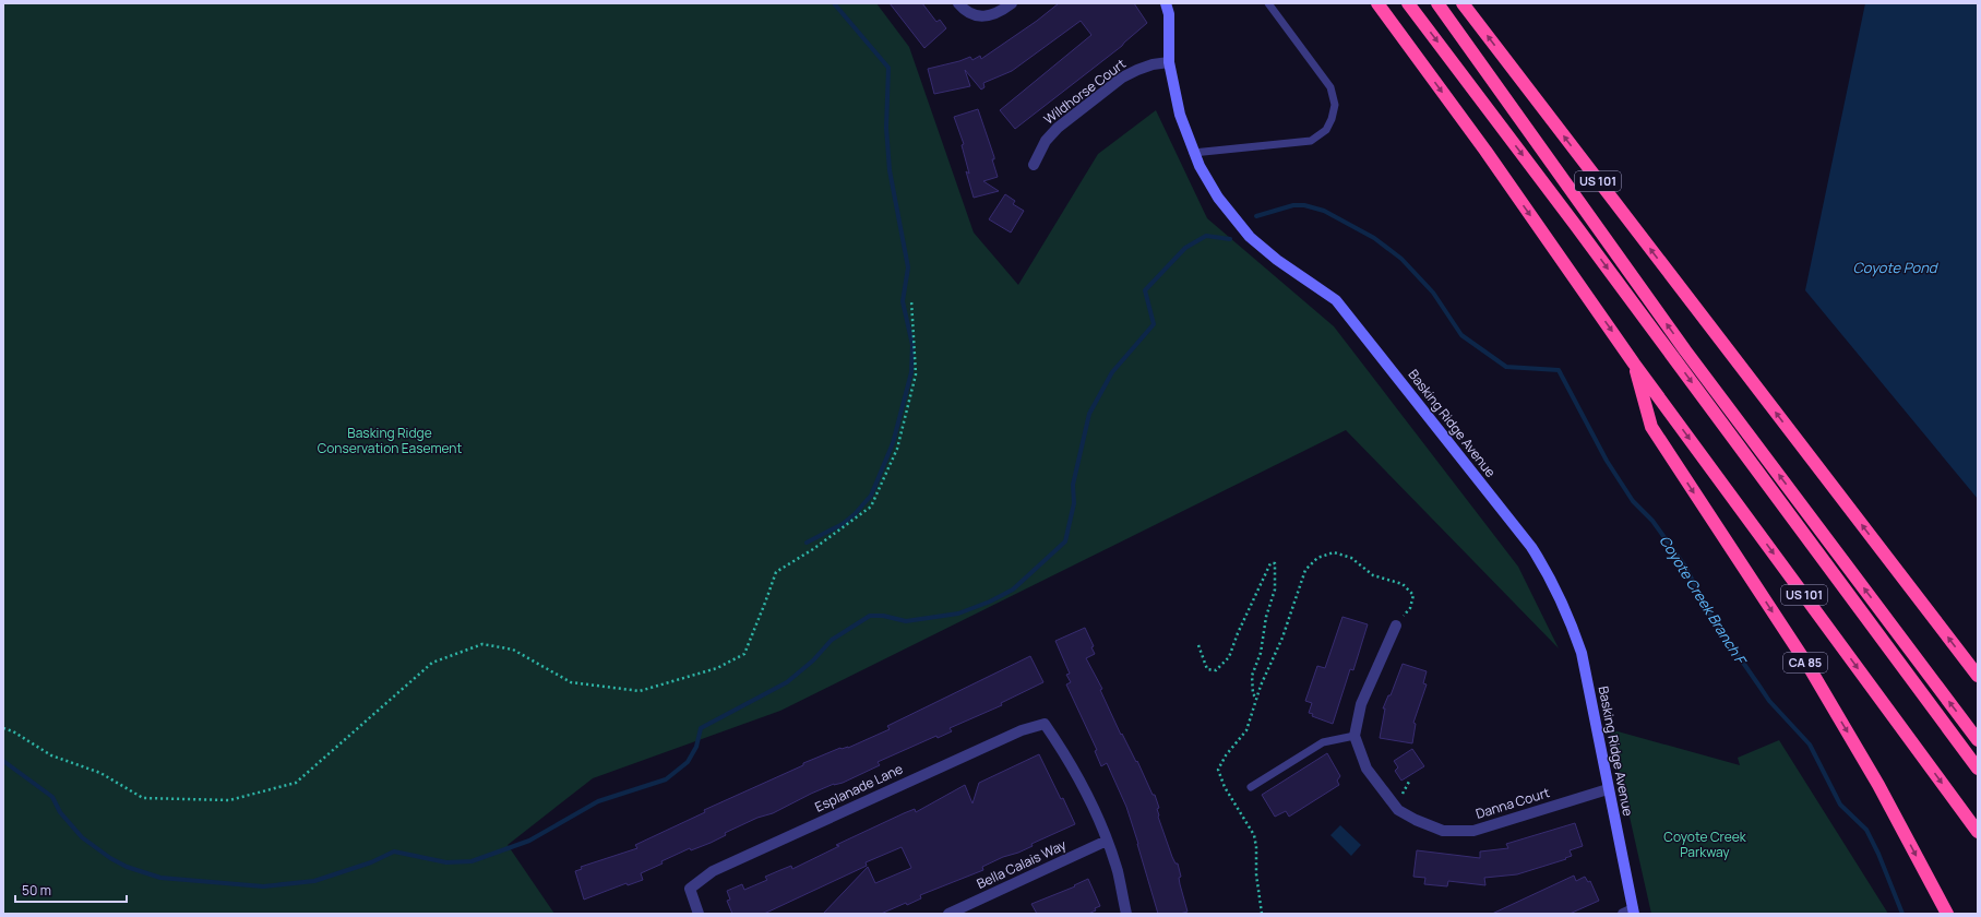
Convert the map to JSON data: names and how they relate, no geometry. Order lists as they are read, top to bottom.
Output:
{
  "streets": {
    "highway": ["US 101", "CA 85"],
    "street": [
      "Wildhorse Court",
      "Basking Ridge Avenue",
      "Esplanade Lane",
      "Danna Court",
      "Bella Calais Way"
    ]
  },
  "crossings": [
    ["Wildhorse Court", "Basking Ridge Avenue"],
    ["US 101", "CA 85"],
    ["Basking Ridge Avenue", "Danna Court"],
    ["Esplanade Lane", "Bella Calais Way"]
  ],
  "water": ["Coyote Pond", "Coyote Creek Branch F"],
  "parks": ["Basking Ridge Conservation Easement", "Coyote Creek Parkway"],
  "scale_bar": "50 m"
}
